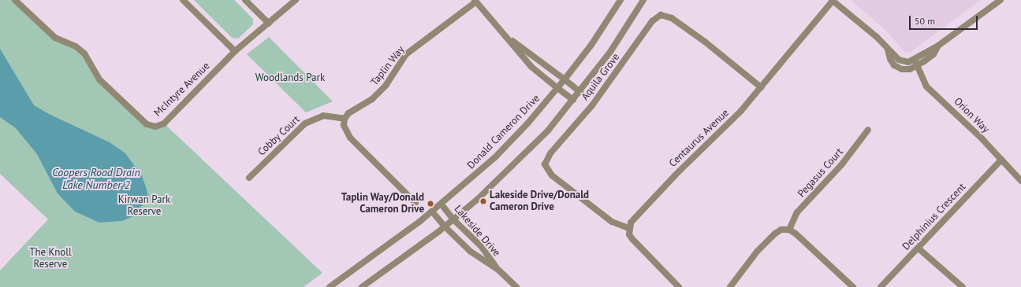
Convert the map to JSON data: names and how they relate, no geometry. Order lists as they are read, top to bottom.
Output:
{
  "streets": {
    "street": [
      "Taplin Way",
      "Aquila Grove",
      "McIntyre Avenue",
      "Orion Way",
      "Donald Cameron Drive",
      "Cobby Court",
      "Centaurus Avenue",
      "Pegasus Court",
      "Delphinius Crescent",
      "Lakeside Drive"
    ]
  },
  "crossings": [
    ["Taplin Way", "Cobby Court"],
    ["Aquila Grove", "Centaurus Avenue"],
    ["Orion Way", "Delphinius Crescent"],
    ["Donald Cameron Drive", "Lakeside Drive"]
  ],
  "water": ["Coopers Road Drain Lake Number 2"],
  "parks": ["Woodlands Park", "Kirwan Park Reserve", "The Knoll Reserve"],
  "places": ["Lakeside Drive/Donald Cameron Drive", "Taplin Way/Donald Cameron Drive"],
  "scale_bar": "50 m"
}
